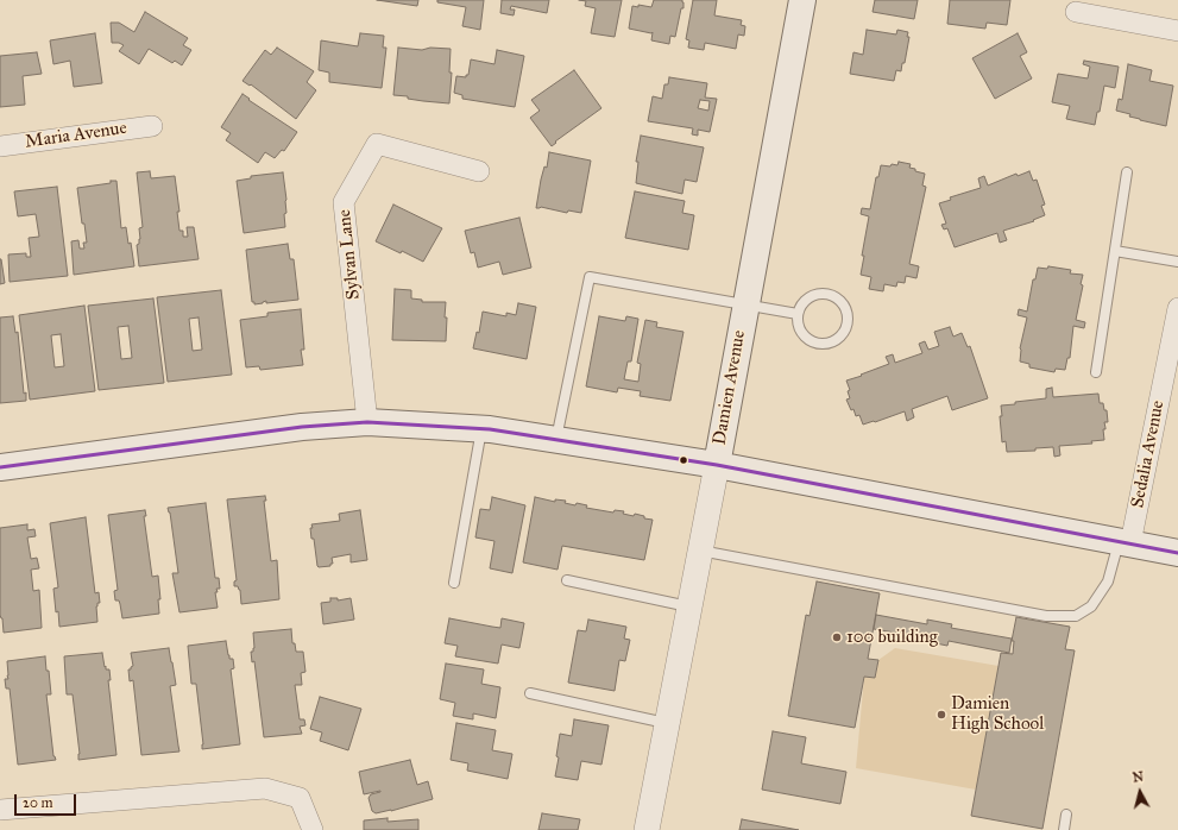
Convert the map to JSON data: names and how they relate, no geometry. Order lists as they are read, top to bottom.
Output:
{
  "streets": {
    "main road": ["Damien Avenue"],
    "street": ["Maria Avenue", "Sylvan Lane", "Sedalia Avenue"]
  },
  "places": ["100 building", "Damien High School"],
  "scale_bar": "20 m",
  "north": "top"
}
